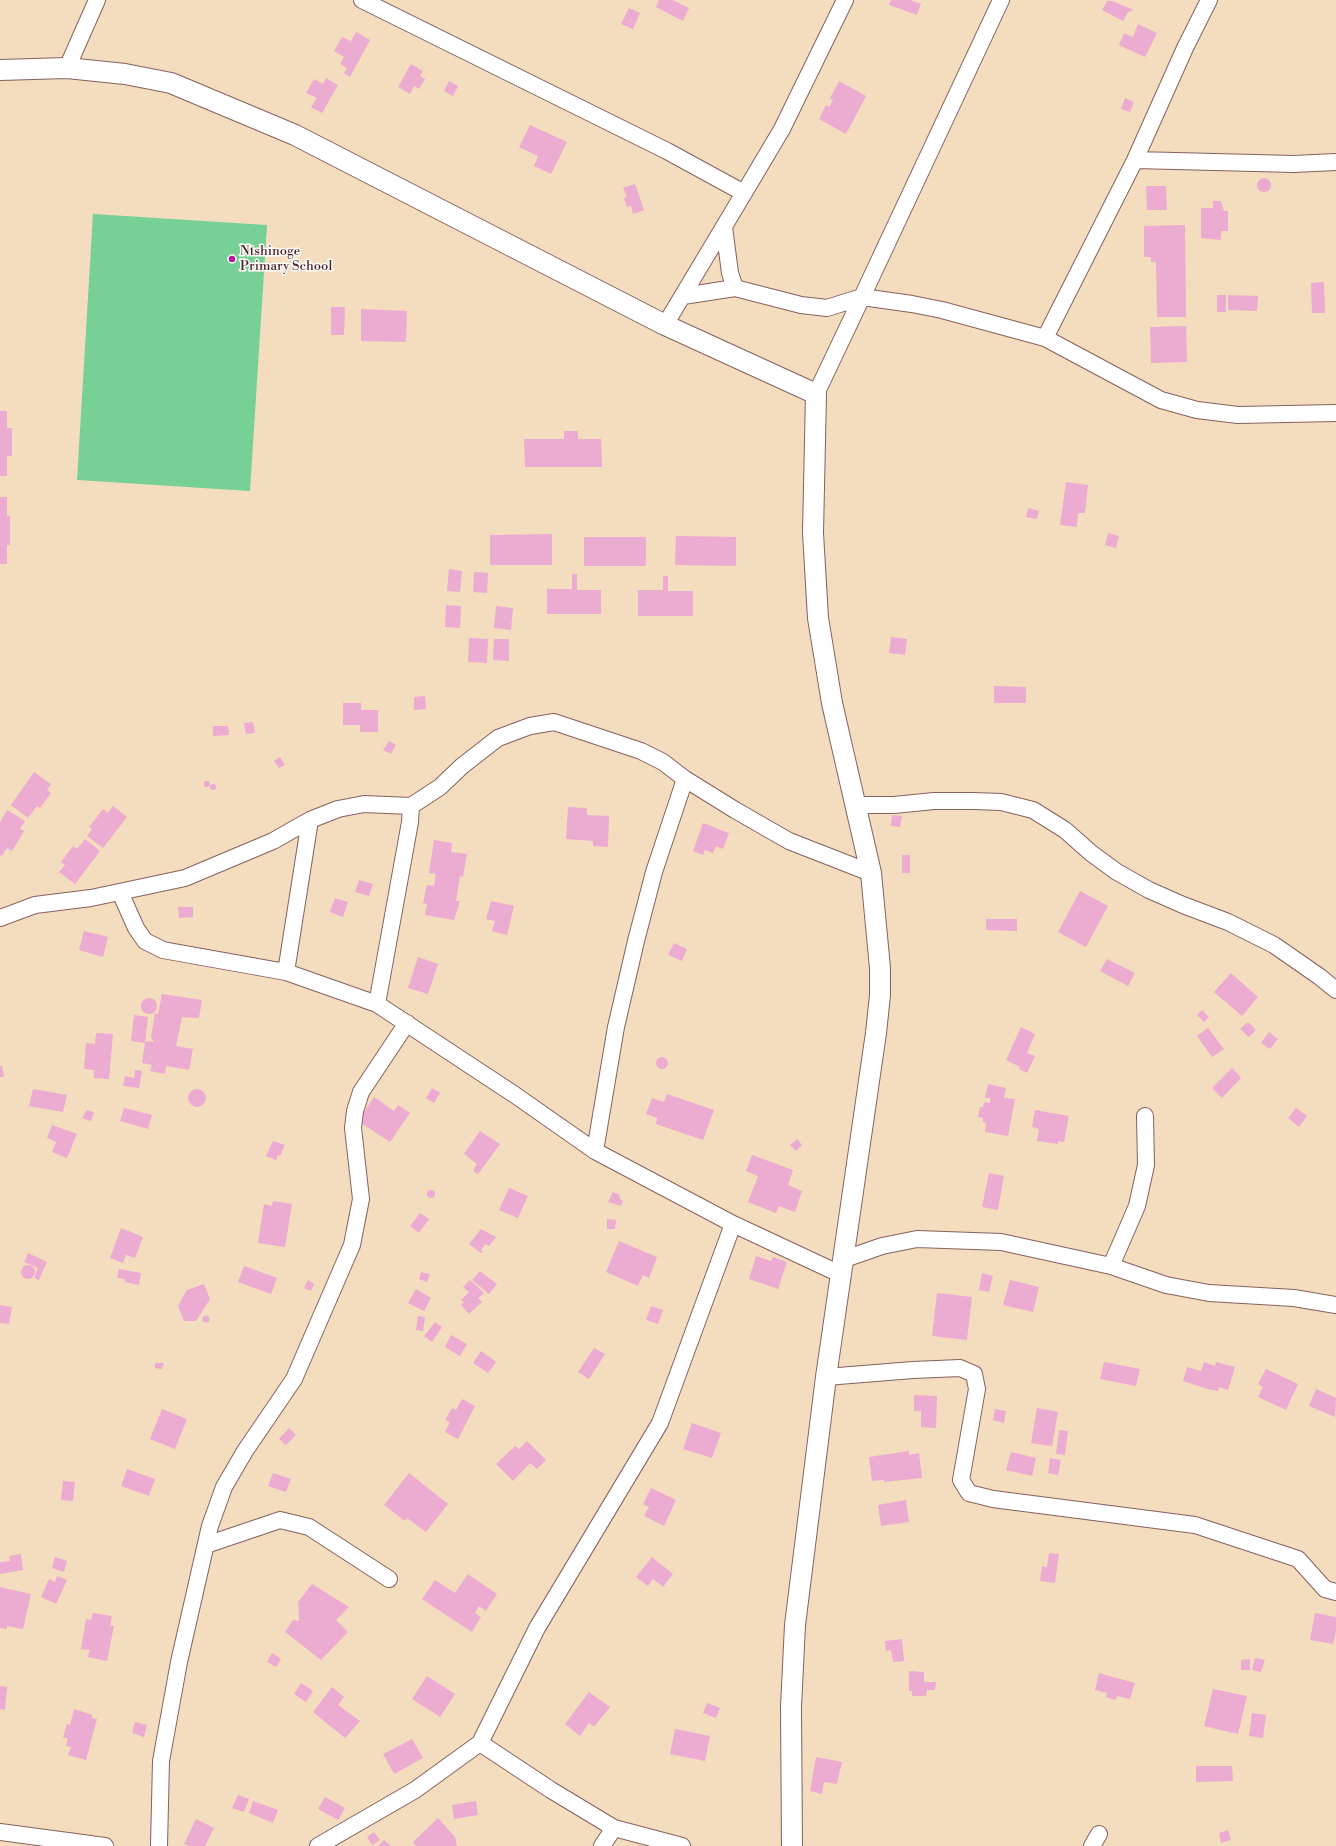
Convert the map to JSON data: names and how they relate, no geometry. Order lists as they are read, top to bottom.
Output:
{
  "places": ["Ntshinoge Primary School"]
}
